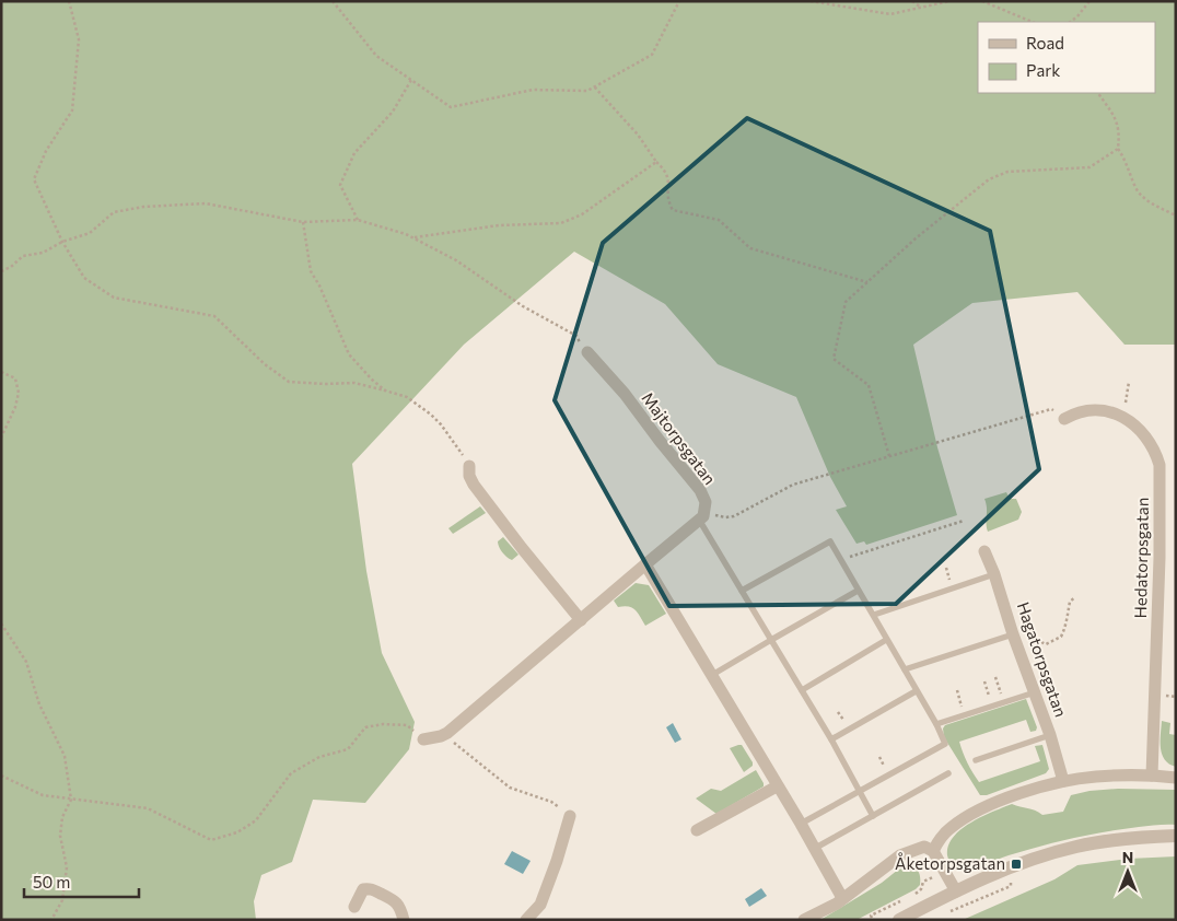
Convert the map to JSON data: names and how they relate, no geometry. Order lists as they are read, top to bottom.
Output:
{
  "streets": {
    "street": ["Majtorpsgatan", "Hedatorpsgatan", "Hagatorpsgatan"]
  },
  "places": {
    "transit": ["Åketorpsgatan"]
  },
  "legend": ["Road", "Park"],
  "scale_bar": "50 m",
  "north": "top"
}
